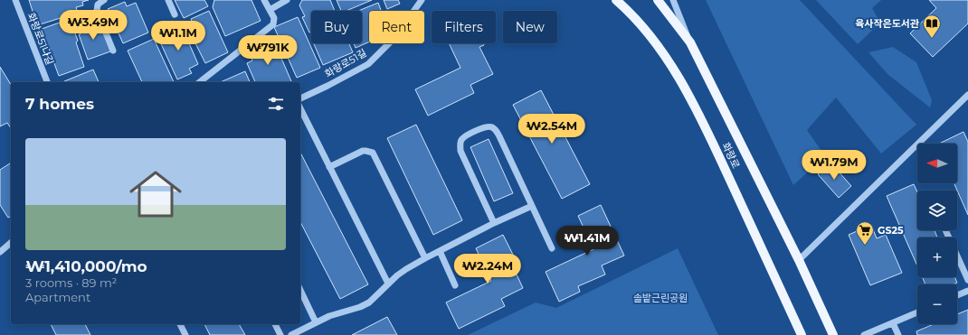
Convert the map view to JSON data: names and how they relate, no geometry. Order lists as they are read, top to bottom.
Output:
{
  "streets": {
    "main road": ["화랑로"],
    "street": ["화랑로51나길", "화랑로51길"]
  },
  "parks": ["솔밭근린공원"],
  "places": {
    "library": ["육사작은도서관"],
    "supermarket": ["GS25"]
  },
  "north": "left",
  "page": {
    "price": [
      "₩3.49M",
      "₩1.1M",
      "₩791K",
      "₩2.54M",
      "₩1.79M",
      "₩1.41M",
      "₩2.24M"
    ],
    "chip": [
      "Buy",
      "Rent",
      "Filters",
      "New"
    ],
    "heading": "7 homes",
    "list": [
      {
        "name": "₩1,410,000/mo",
        "note": "3 rooms · 89 m² · Apartment"
      }
    ],
    "map_buttons": ["+", "−"]
  }
}
